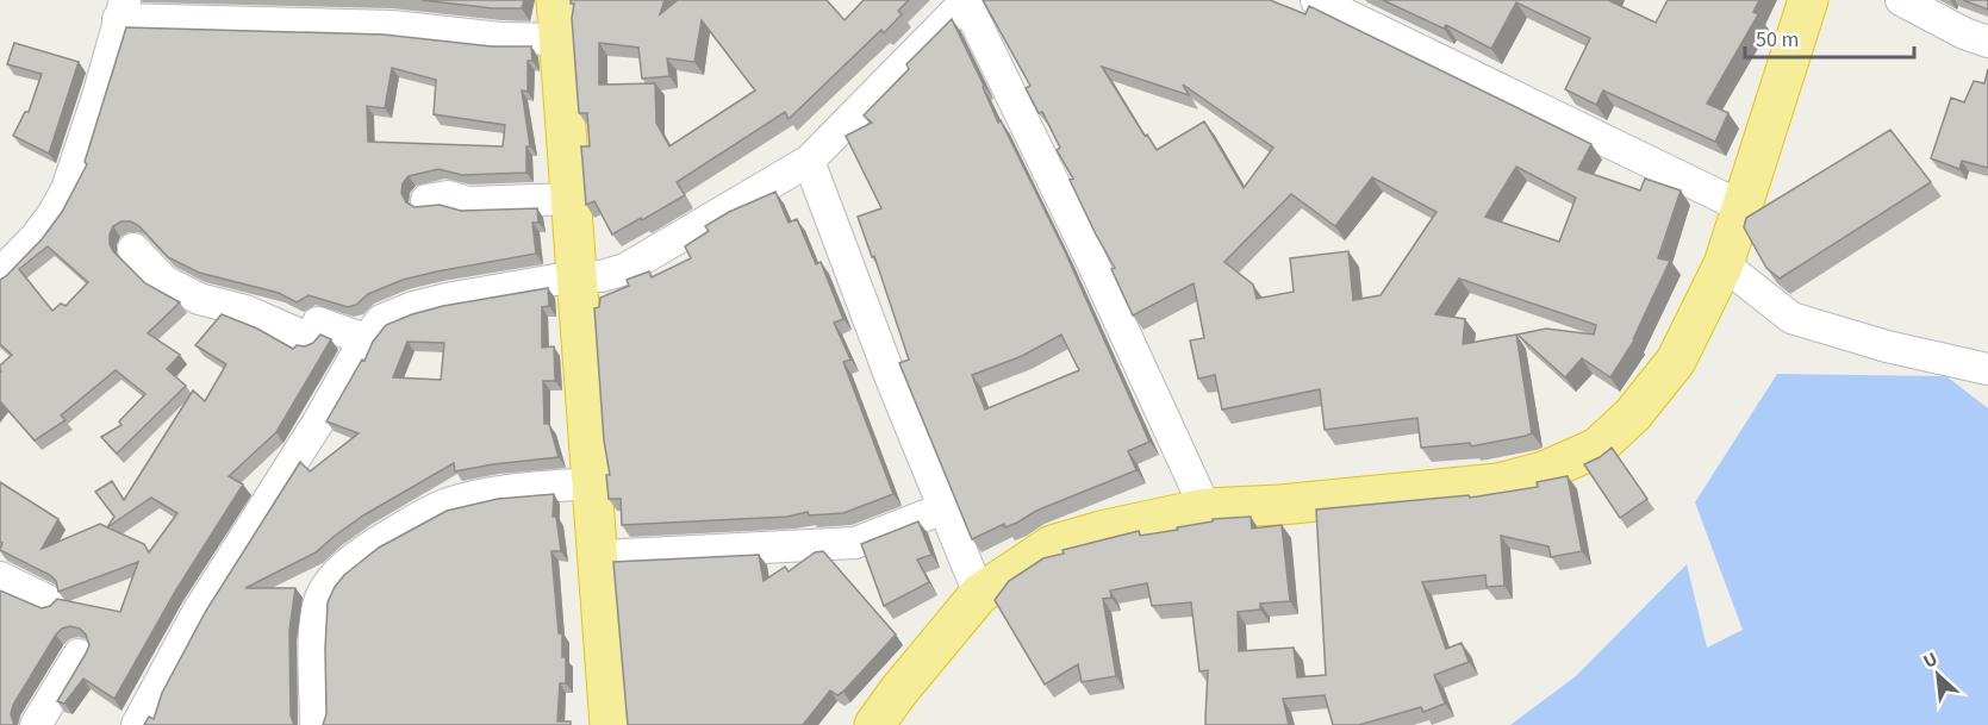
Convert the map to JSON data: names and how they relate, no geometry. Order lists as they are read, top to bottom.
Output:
{
  "scale_bar": "50 m",
  "north": "top left"
}
